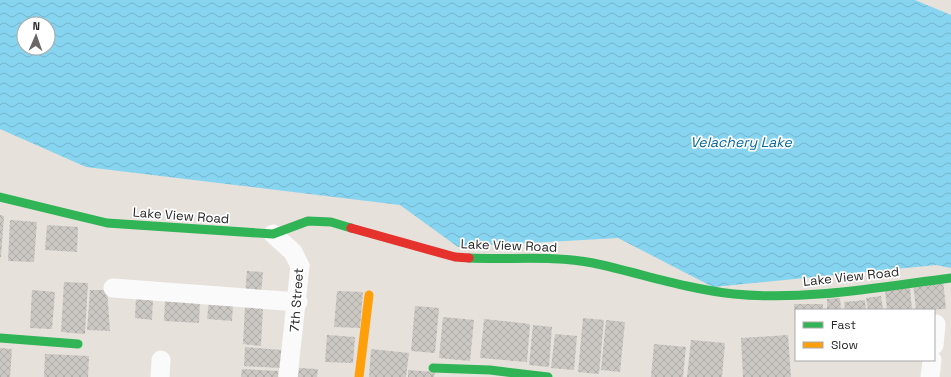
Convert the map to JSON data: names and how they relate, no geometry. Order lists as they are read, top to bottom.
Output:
{
  "streets": {
    "street": ["Lake View Road", "7th Street"]
  },
  "crossings": [
    ["Lake View Road", "7th Street"]
  ],
  "water": ["Velachery Lake"],
  "legend": ["Fast", "Slow"],
  "north": "top"
}
